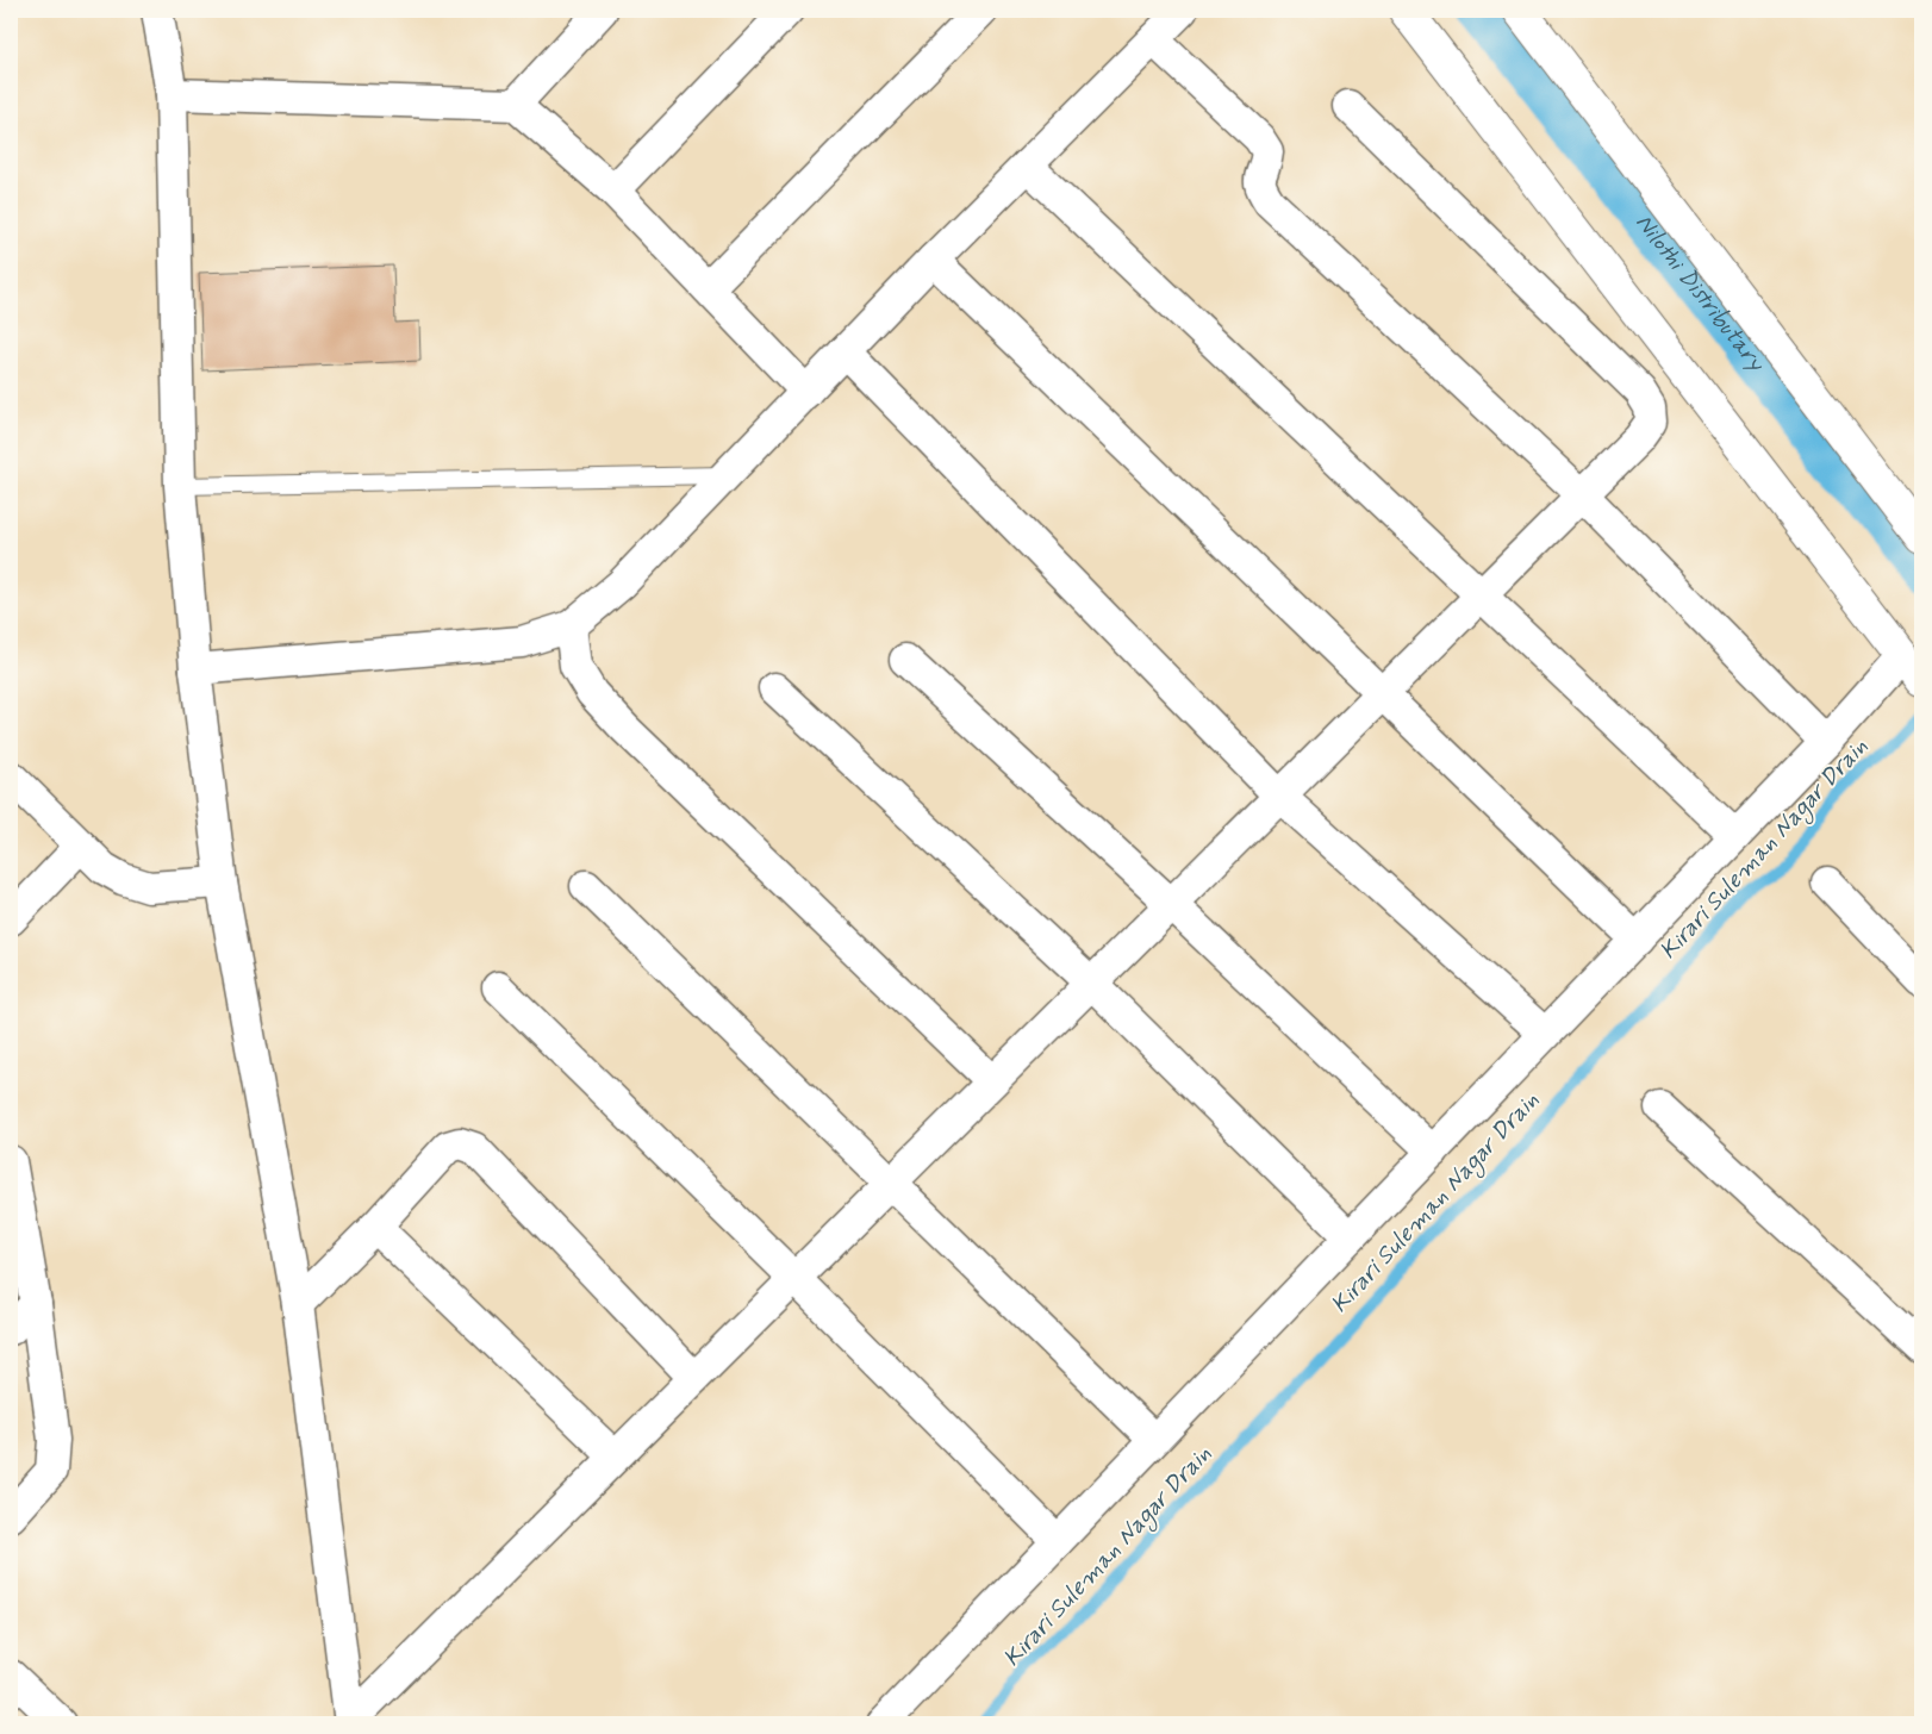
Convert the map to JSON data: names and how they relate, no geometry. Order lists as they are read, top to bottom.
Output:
{
  "water": ["Nilothi Distributary", "Kirari Suleman Nagar Drain"]
}
